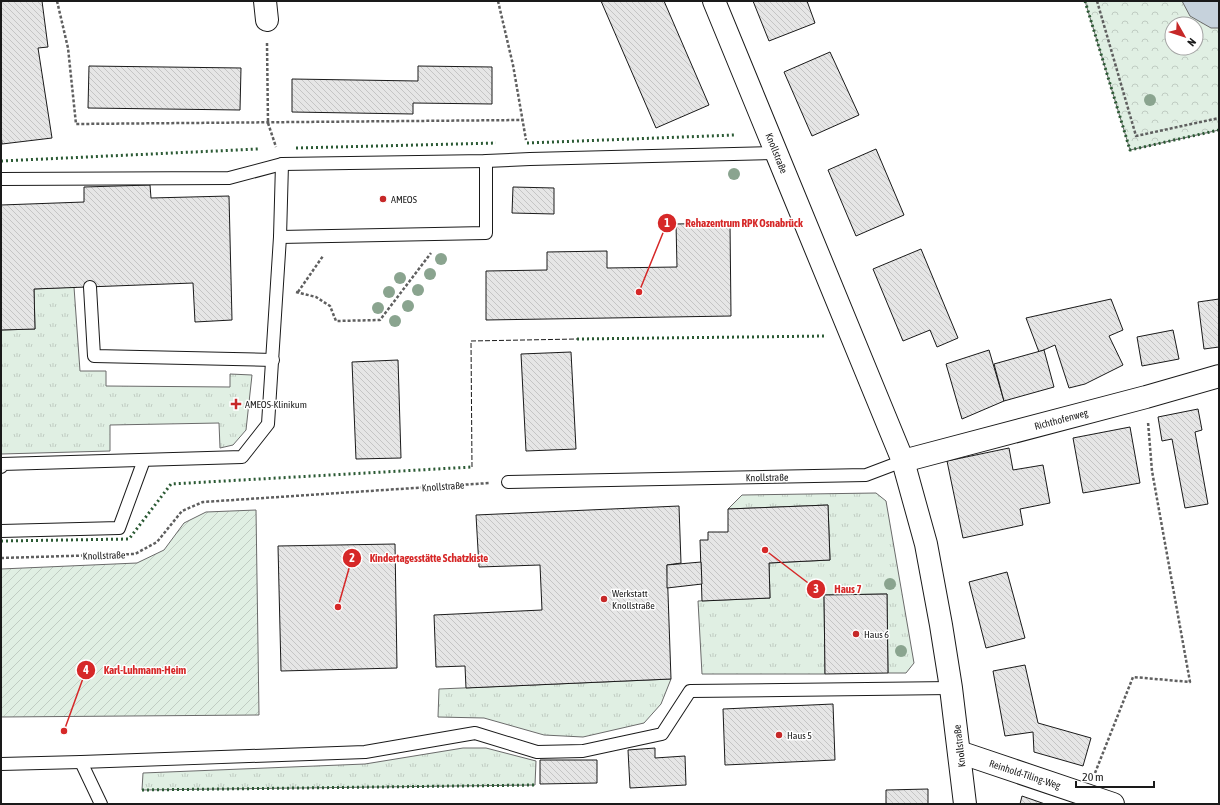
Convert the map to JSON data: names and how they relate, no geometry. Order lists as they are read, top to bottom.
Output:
{
  "streets": {
    "street": ["Knollstraße", "Richthofenweg", "Reinhold-Tiling-Weg"]
  },
  "crossings": [
    ["Knollstraße", "Richthofenweg"],
    ["Knollstraße", "Reinhold-Tiling-Weg"]
  ],
  "places": {
    "other": [
      "AMEOS",
      "Rehazentrum RPK Osnabrück",
      "Haus 7",
      "Werkstatt Knollstraße",
      "Kindertagesstätte Schatzkiste",
      "Haus 6",
      "Karl-Luhmann-Heim",
      "Haus 5"
    ],
    "health": ["AMEOS-Klinikum"]
  },
  "scale_bar": "20 m",
  "north": "bottom right"
}
